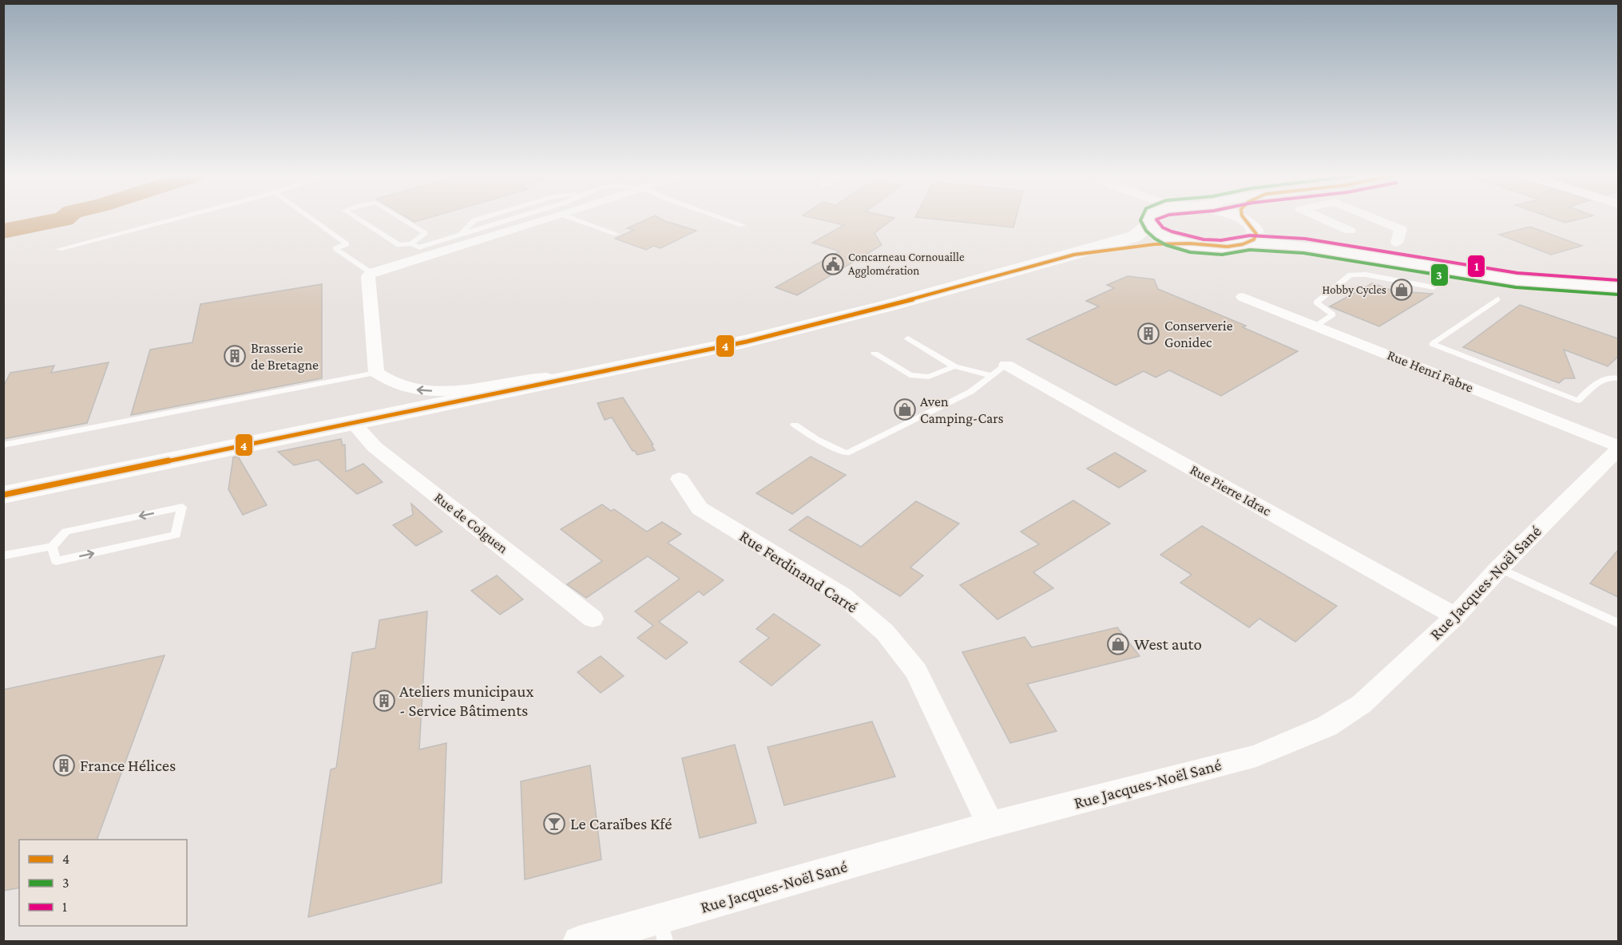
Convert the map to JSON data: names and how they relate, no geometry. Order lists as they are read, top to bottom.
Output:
{
  "streets": {
    "street": [
      "Rue Henri Fabre",
      "Rue Pierre Idrac",
      "Rue de Colguen",
      "Rue Ferdinand Carré",
      "Rue Jacques-Noël Sané"
    ]
  },
  "crossings": [
    ["Rue Henri Fabre", "Rue Jacques-Noël Sané"],
    ["Rue Pierre Idrac", "Rue Jacques-Noël Sané"],
    ["Rue Ferdinand Carré", "Rue Jacques-Noël Sané"]
  ],
  "places": {
    "public building": ["Concarneau Cornouaille Agglomération"],
    "shop": ["Hobby Cycles", "Aven Camping-Cars", "West auto"],
    "building": [
      "Conserverie Gonidec",
      "Brasserie de Bretagne",
      "Ateliers municipaux - Service Bâtiments",
      "France Hélices"
    ],
    "bar": ["Le Caraïbes Kfé"]
  },
  "lines": ["transit line 4", "transit line 3", "transit line 1"],
  "legend": ["4", "3", "1"]
}
